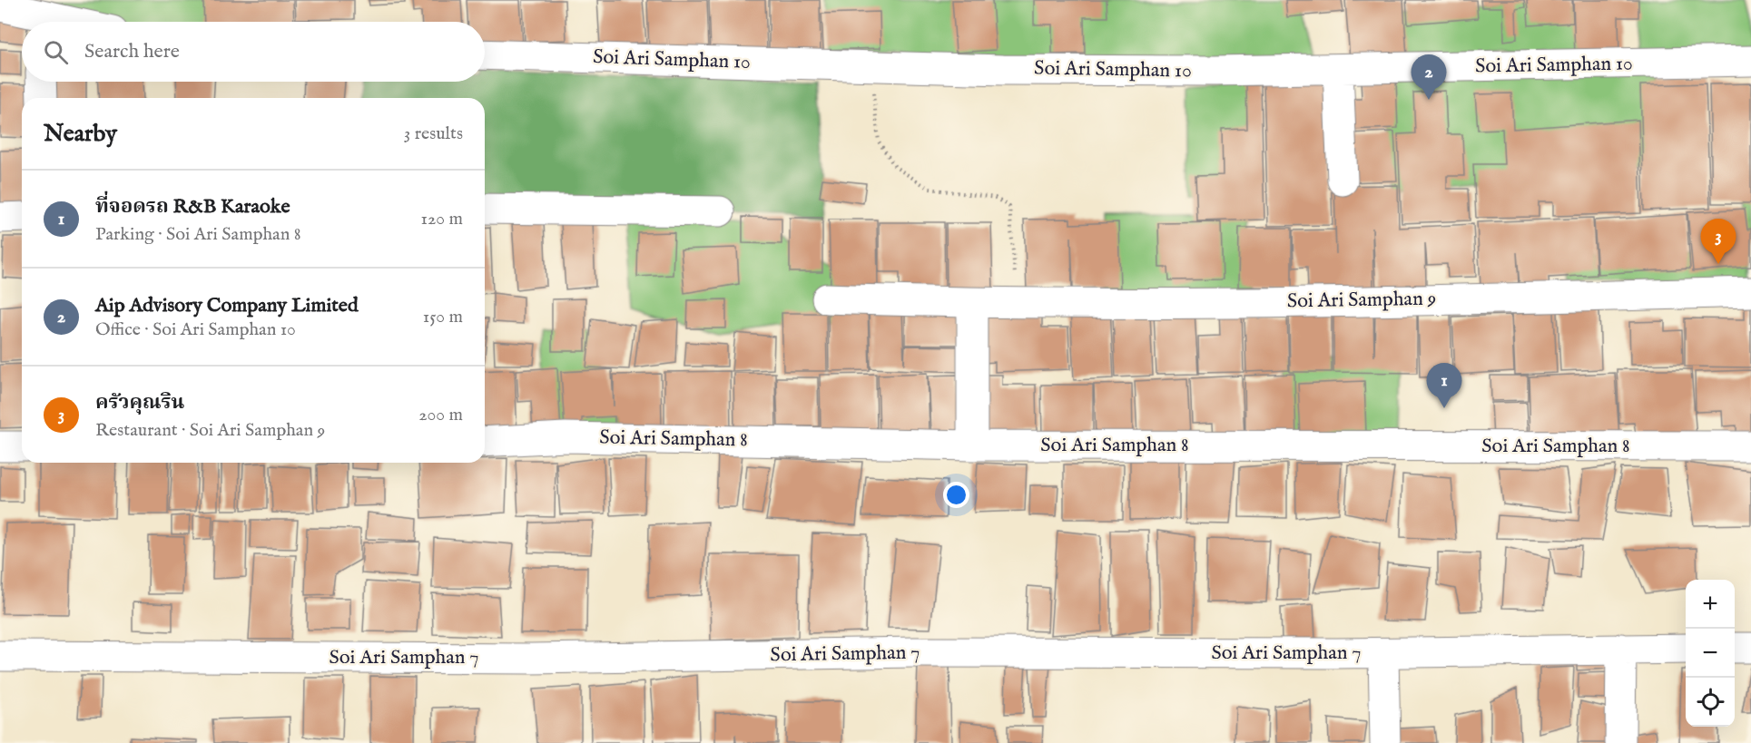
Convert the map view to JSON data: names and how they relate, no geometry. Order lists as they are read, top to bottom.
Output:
{
  "streets": {
    "street": [
      "Soi Ari Samphan 10",
      "Soi Ari Samphan 9",
      "Soi Ari Samphan 8",
      "Soi Ari Samphan 7"
    ]
  },
  "page": {
    "search": "Search here",
    "pins": ["2", "3", "1"],
    "heading": ["Nearby", "3 results"],
    "list": [
      {
        "mark": "1",
        "name": "ที่จอดรถ R&B Karaoke",
        "note": "Parking · Soi Ari Samphan 8",
        "value": "120 m"
      },
      {
        "mark": "2",
        "name": "Aip Advisory Company Limited",
        "note": "Office · Soi Ari Samphan 10",
        "value": "150 m"
      },
      {
        "mark": "3",
        "name": "ครัวคุณริน",
        "note": "Restaurant · Soi Ari Samphan 9",
        "value": "200 m"
      }
    ],
    "map_buttons": ["+", "−"]
  }
}
